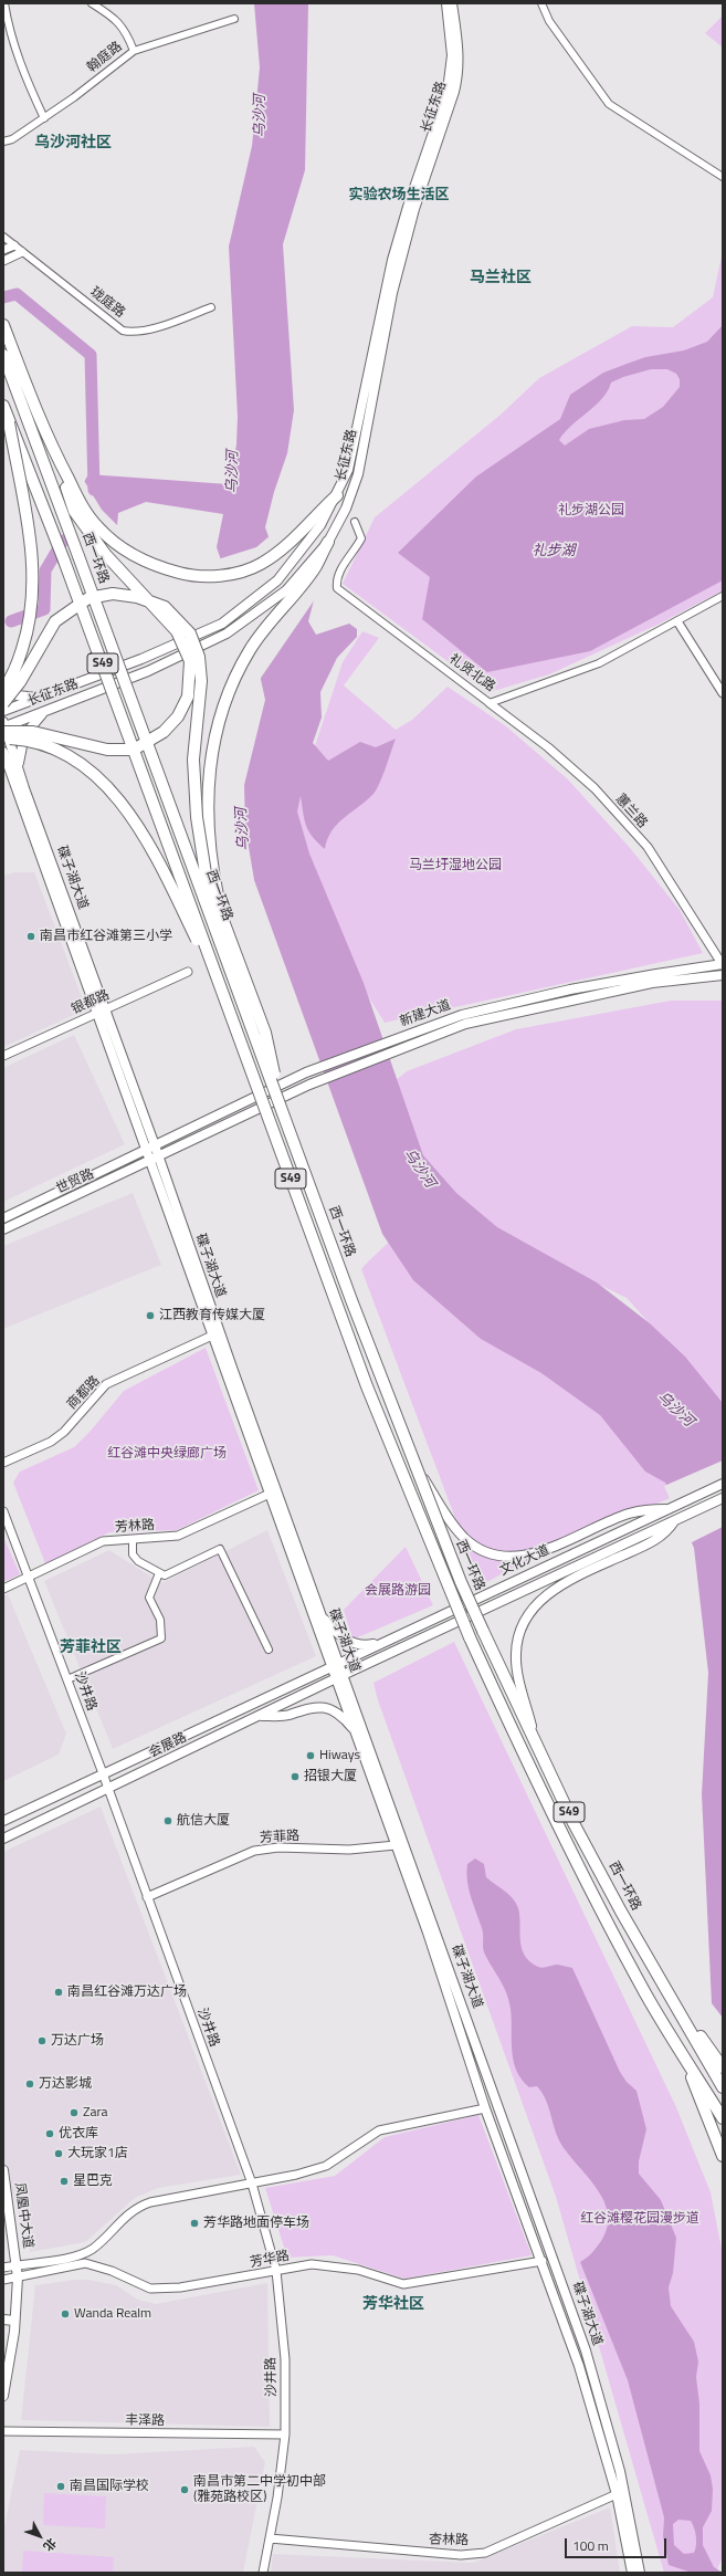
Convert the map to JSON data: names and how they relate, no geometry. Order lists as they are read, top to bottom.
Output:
{
  "streets": {
    "highway": ["西一环路", "S49"],
    "main road": [
      "长征东路",
      "碟子湖大道",
      "新建大道",
      "世贸路",
      "文化大道",
      "会展路",
      "凤凰中大道"
    ],
    "street": [
      "翰庭路",
      "珑庭路",
      "礼贤北路",
      "蕙兰路",
      "银都路",
      "商都路",
      "芳林路",
      "沙井路",
      "芳菲路",
      "芳华路",
      "丰泽路",
      "杏林路"
    ]
  },
  "crossings": [
    ["长征东路", "碟子湖大道"],
    ["礼贤北路", "蕙兰路"],
    ["蕙兰路", "新建大道"],
    ["碟子湖大道", "银都路"],
    ["碟子湖大道", "新建大道"],
    ["碟子湖大道", "世贸路"],
    ["碟子湖大道", "商都路"],
    ["碟子湖大道", "芳林路"],
    ["碟子湖大道", "文化大道"],
    ["碟子湖大道", "会展路"],
    ["碟子湖大道", "芳菲路"],
    ["碟子湖大道", "芳华路"],
    ["碟子湖大道", "杏林路"],
    ["新建大道", "世贸路"],
    ["芳林路", "沙井路"],
    ["文化大道", "会展路"],
    ["沙井路", "会展路"],
    ["沙井路", "芳菲路"],
    ["沙井路", "芳华路"],
    ["沙井路", "丰泽路"],
    ["沙井路", "杏林路"],
    ["凤凰中大道", "芳华路"]
  ],
  "districts": [
    "乌沙河社区",
    "实验农场生活区",
    "马兰社区",
    "芳菲社区",
    "芳华社区"
  ],
  "water": ["乌沙河", "礼步湖"],
  "parks": [
    "礼步湖公园",
    "马兰圩湿地公园",
    "红谷滩中央绿廊广场",
    "会展路游园",
    "红谷滩樱花园漫步道"
  ],
  "places": [
    "南昌市红谷滩第三小学",
    "江西教育传媒大厦",
    "Hiways",
    "招银大厦",
    "航信大厦",
    "南昌红谷滩万达广场",
    "万达广场",
    "万达影城",
    "Zara",
    "优衣库",
    "大玩家1店",
    "星巴克",
    "芳华路地面停车场",
    "Wanda Realm",
    "南昌国际学校",
    "南昌市第二中学初中部 (雅苑路校区)"
  ],
  "scale_bar": "100 m",
  "north": "bottom right"
}
